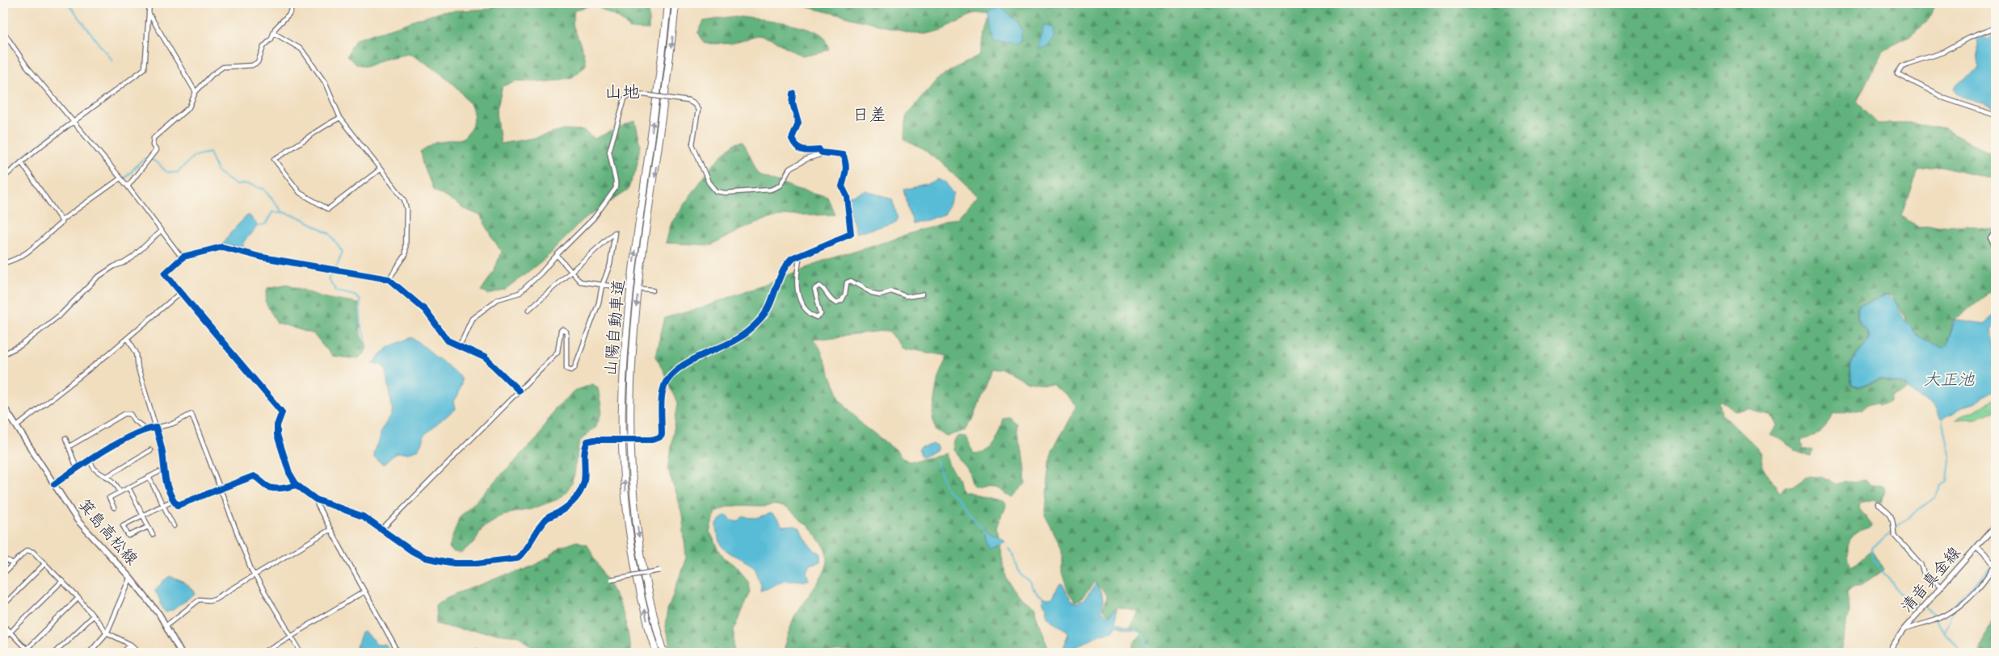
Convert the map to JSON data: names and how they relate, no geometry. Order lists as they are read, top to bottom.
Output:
{
  "streets": {
    "highway": ["山陽自動車道"],
    "main road": ["箕島高松線", "清音真金線"]
  },
  "districts": ["山地", "日差"],
  "water": ["大正池"]
}
